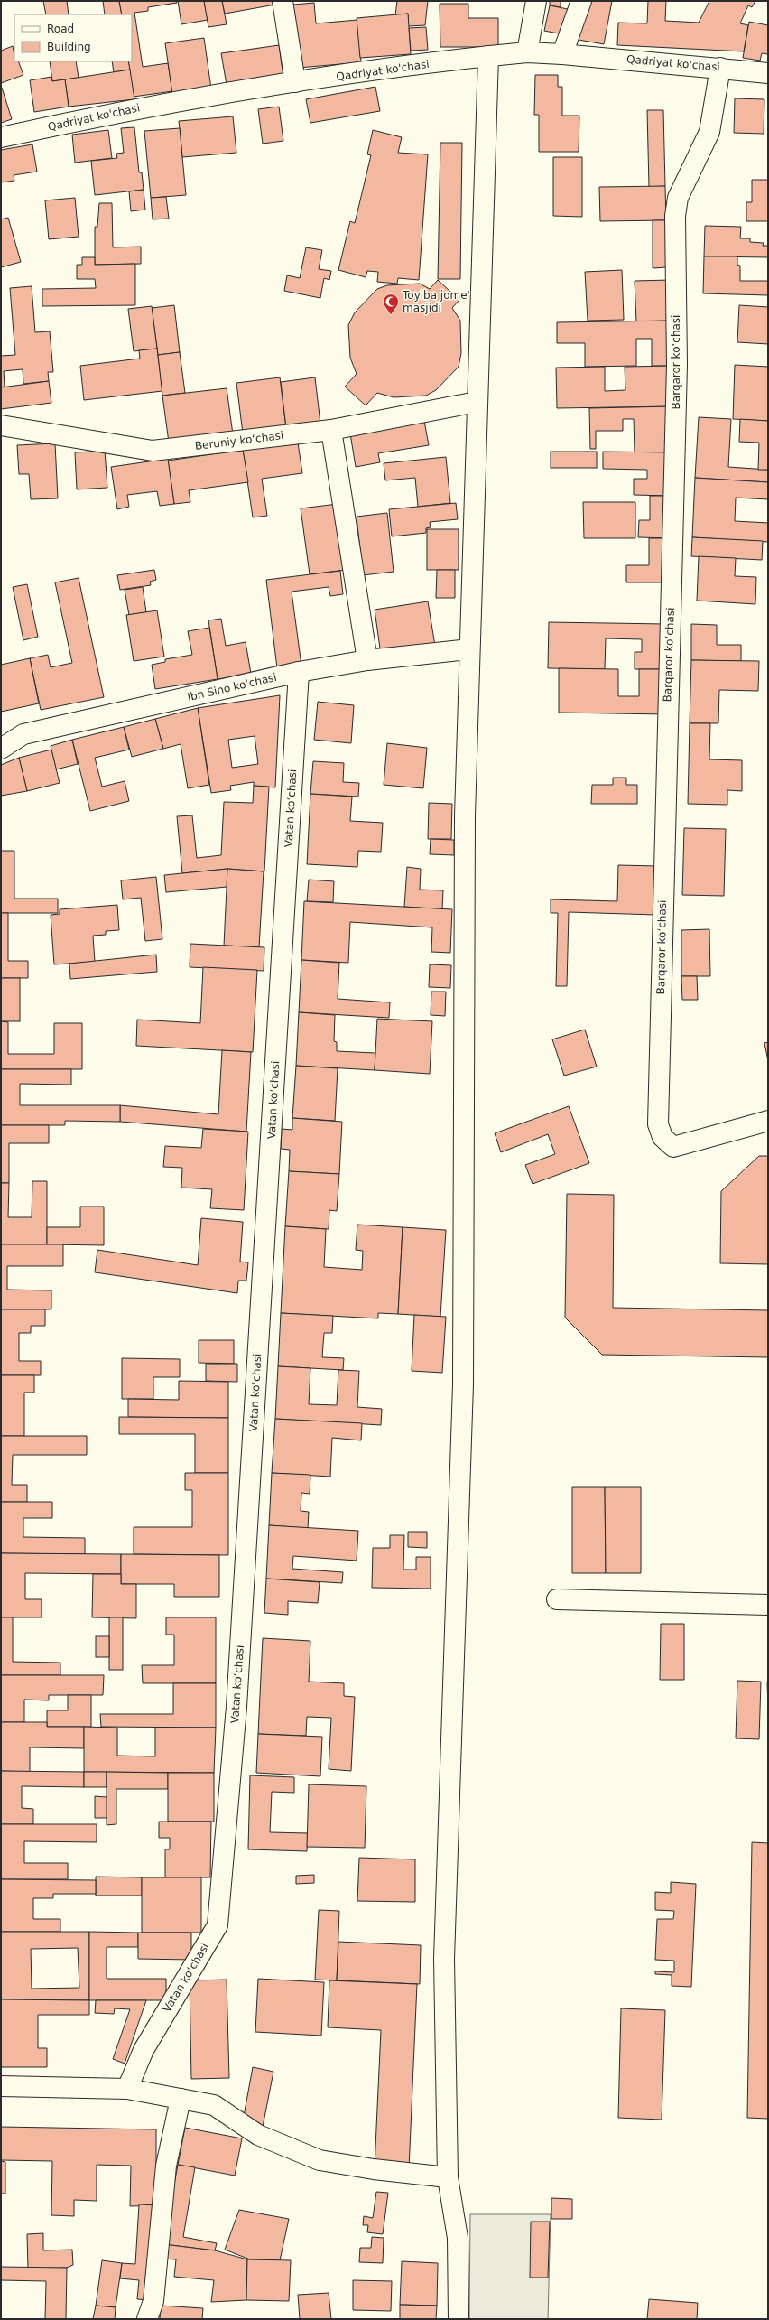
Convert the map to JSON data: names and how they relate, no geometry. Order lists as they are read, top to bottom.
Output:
{
  "streets": {
    "street": [
      "Qadriyat ko'chasi",
      "Barqaror koʻchasi",
      "Beruniy koʻchasi",
      "Ibn Sino koʻchasi",
      "Vatan koʻchasi"
    ]
  },
  "crossings": [
    ["Qadriyat ko'chasi", "Barqaror koʻchasi"],
    ["Ibn Sino koʻchasi", "Vatan koʻchasi"]
  ],
  "places": {
    "mosque": ["Toyiba jome' masjidi"]
  },
  "legend": ["Road", "Building"]
}
